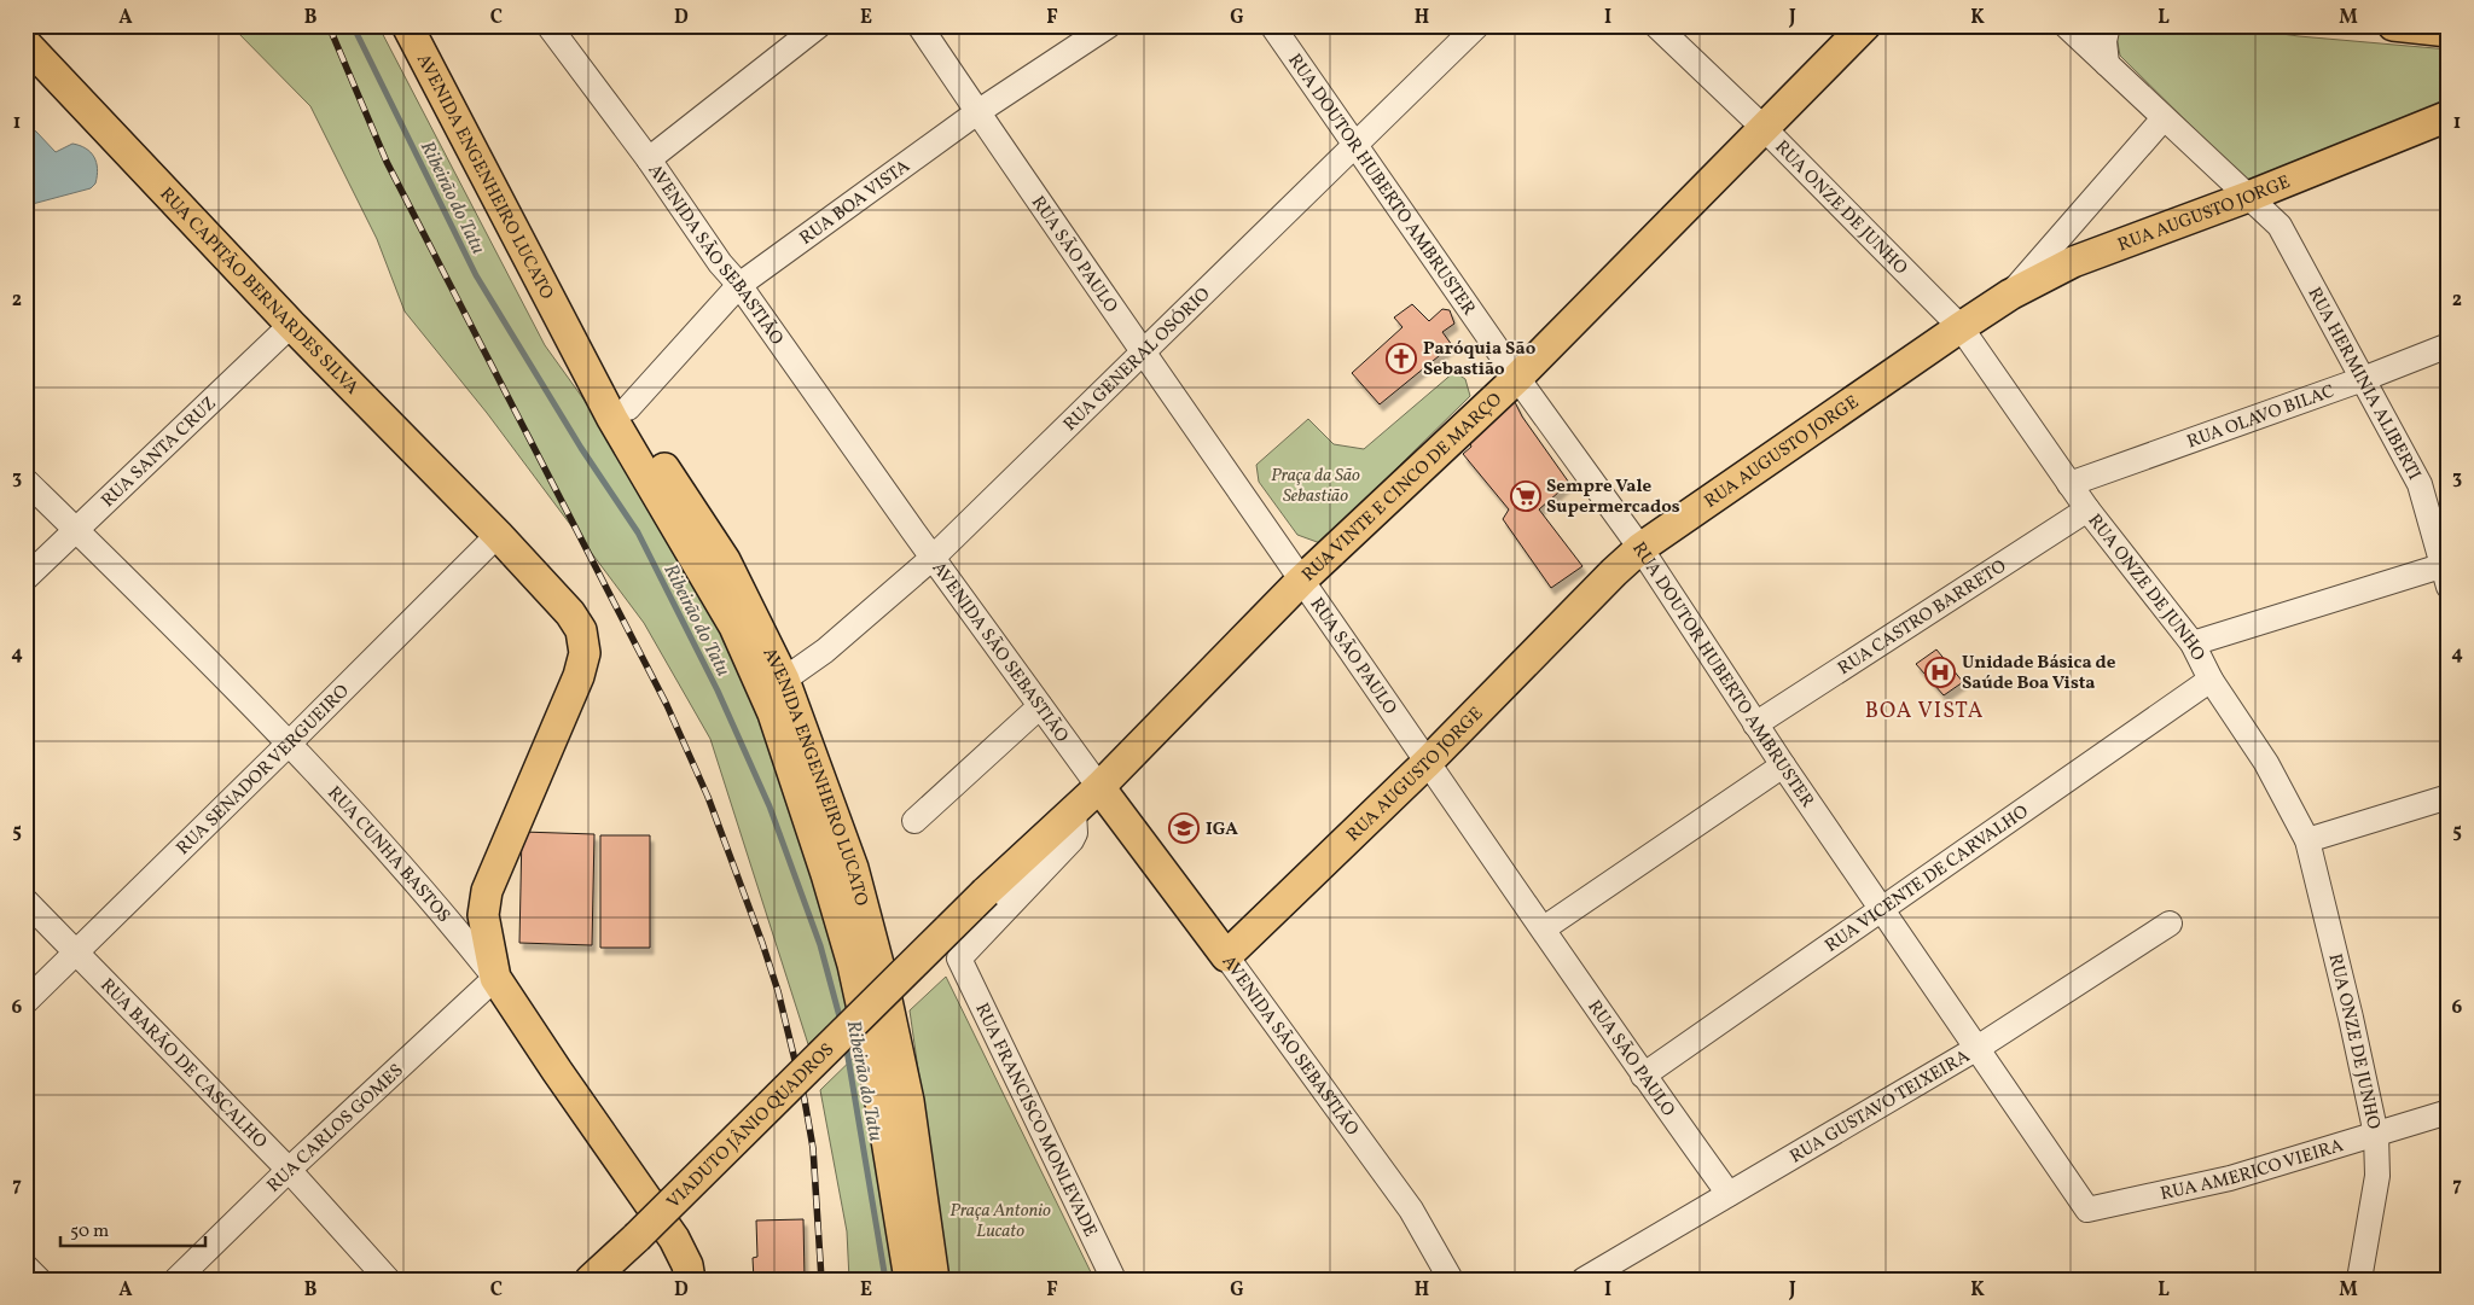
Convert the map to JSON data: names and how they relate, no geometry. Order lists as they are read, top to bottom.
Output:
{
  "streets": {
    "main road": [
      "AVENIDA ENGENHEIRO LUCATO",
      "RUA AUGUSTO JORGE",
      "AVENIDA SÃO SEBASTIÃO",
      "RUA CAPITÃO BERNARDES SILVA",
      "RUA VINTE E CINCO DE MARÇO",
      "RUA CUNHA BASTOS",
      "VIADUTO JÂNIO QUADROS"
    ],
    "street": [
      "RUA DOUTOR HUBERTO AMBRUSTER",
      "RUA BOA VISTA",
      "RUA ONZE DE JUNHO",
      "RUA SÃO PAULO",
      "RUA GENERAL OSÓRIO",
      "RUA HERMINIA ALIBERTI",
      "RUA OLAVO BILAC",
      "RUA SANTA CRUZ",
      "RUA CASTRO BARRETO",
      "RUA SENADOR VERGUEIRO",
      "RUA VICENTE DE CARVALHO",
      "RUA BARÃO DE CASCALHO",
      "RUA GUSTAVO TEIXEIRA",
      "RUA FRANCISCO MONLEVADE",
      "RUA CARLOS GOMES",
      "RUA AMERICO VIEIRA"
    ]
  },
  "crossings": [
    ["AVENIDA ENGENHEIRO LUCATO", "RUA BOA VISTA"],
    ["AVENIDA ENGENHEIRO LUCATO", "RUA GENERAL OSÓRIO"],
    ["RUA DOUTOR HUBERTO AMBRUSTER", "RUA AUGUSTO JORGE"],
    ["RUA DOUTOR HUBERTO AMBRUSTER", "RUA GENERAL OSÓRIO"],
    ["RUA DOUTOR HUBERTO AMBRUSTER", "RUA VINTE E CINCO DE MARÇO"],
    ["RUA DOUTOR HUBERTO AMBRUSTER", "RUA CASTRO BARRETO"],
    ["RUA DOUTOR HUBERTO AMBRUSTER", "RUA VICENTE DE CARVALHO"],
    ["RUA DOUTOR HUBERTO AMBRUSTER", "RUA GUSTAVO TEIXEIRA"],
    ["RUA DOUTOR HUBERTO AMBRUSTER", "RUA AMERICO VIEIRA"],
    ["RUA BOA VISTA", "RUA SÃO PAULO"],
    ["RUA BOA VISTA", "AVENIDA SÃO SEBASTIÃO"],
    ["RUA ONZE DE JUNHO", "RUA AUGUSTO JORGE"],
    ["RUA ONZE DE JUNHO", "RUA OLAVO BILAC"],
    ["RUA ONZE DE JUNHO", "RUA VINTE E CINCO DE MARÇO"],
    ["RUA ONZE DE JUNHO", "RUA CASTRO BARRETO"],
    ["RUA ONZE DE JUNHO", "RUA VICENTE DE CARVALHO"],
    ["RUA ONZE DE JUNHO", "RUA AMERICO VIEIRA"],
    ["RUA AUGUSTO JORGE", "RUA SÃO PAULO"],
    ["RUA AUGUSTO JORGE", "AVENIDA SÃO SEBASTIÃO"],
    ["RUA AUGUSTO JORGE", "RUA HERMINIA ALIBERTI"],
    ["RUA SÃO PAULO", "RUA GENERAL OSÓRIO"],
    ["RUA SÃO PAULO", "RUA VINTE E CINCO DE MARÇO"],
    ["RUA SÃO PAULO", "RUA VICENTE DE CARVALHO"],
    ["RUA SÃO PAULO", "RUA GUSTAVO TEIXEIRA"],
    ["AVENIDA SÃO SEBASTIÃO", "RUA GENERAL OSÓRIO"],
    ["AVENIDA SÃO SEBASTIÃO", "RUA VINTE E CINCO DE MARÇO"],
    ["RUA CAPITÃO BERNARDES SILVA", "RUA SANTA CRUZ"],
    ["RUA CAPITÃO BERNARDES SILVA", "RUA SENADOR VERGUEIRO"],
    ["RUA CAPITÃO BERNARDES SILVA", "RUA CUNHA BASTOS"],
    ["RUA CAPITÃO BERNARDES SILVA", "RUA CARLOS GOMES"],
    ["RUA HERMINIA ALIBERTI", "RUA OLAVO BILAC"],
    ["RUA SANTA CRUZ", "RUA CUNHA BASTOS"],
    ["RUA VINTE E CINCO DE MARÇO", "RUA FRANCISCO MONLEVADE"],
    ["RUA VINTE E CINCO DE MARÇO", "VIADUTO JÂNIO QUADROS"],
    ["RUA SENADOR VERGUEIRO", "RUA CUNHA BASTOS"],
    ["RUA SENADOR VERGUEIRO", "RUA BARÃO DE CASCALHO"],
    ["RUA CUNHA BASTOS", "RUA CARLOS GOMES"],
    ["RUA BARÃO DE CASCALHO", "RUA CARLOS GOMES"]
  ],
  "districts": ["BOA VISTA"],
  "water": ["Ribeirão do Tatu"],
  "parks": ["Praça da São Sebastião", "Praça Antonio Lucato"],
  "places": {
    "church": ["Paróquia São Sebastião"],
    "supermarket": ["Sempre Vale Supermercados"],
    "hospital": ["Unidade Básica de Saúde Boa Vista"],
    "school or university": ["IGA"]
  },
  "scale_bar": "50 m",
  "grid": {
    "columns": [
      "A",
      "B",
      "C",
      "D",
      "E",
      "F",
      "G",
      "H",
      "I",
      "J",
      "K",
      "L",
      "M"
    ],
    "rows": [
      "1",
      "2",
      "3",
      "4",
      "5",
      "6",
      "7"
    ]
  }
}
